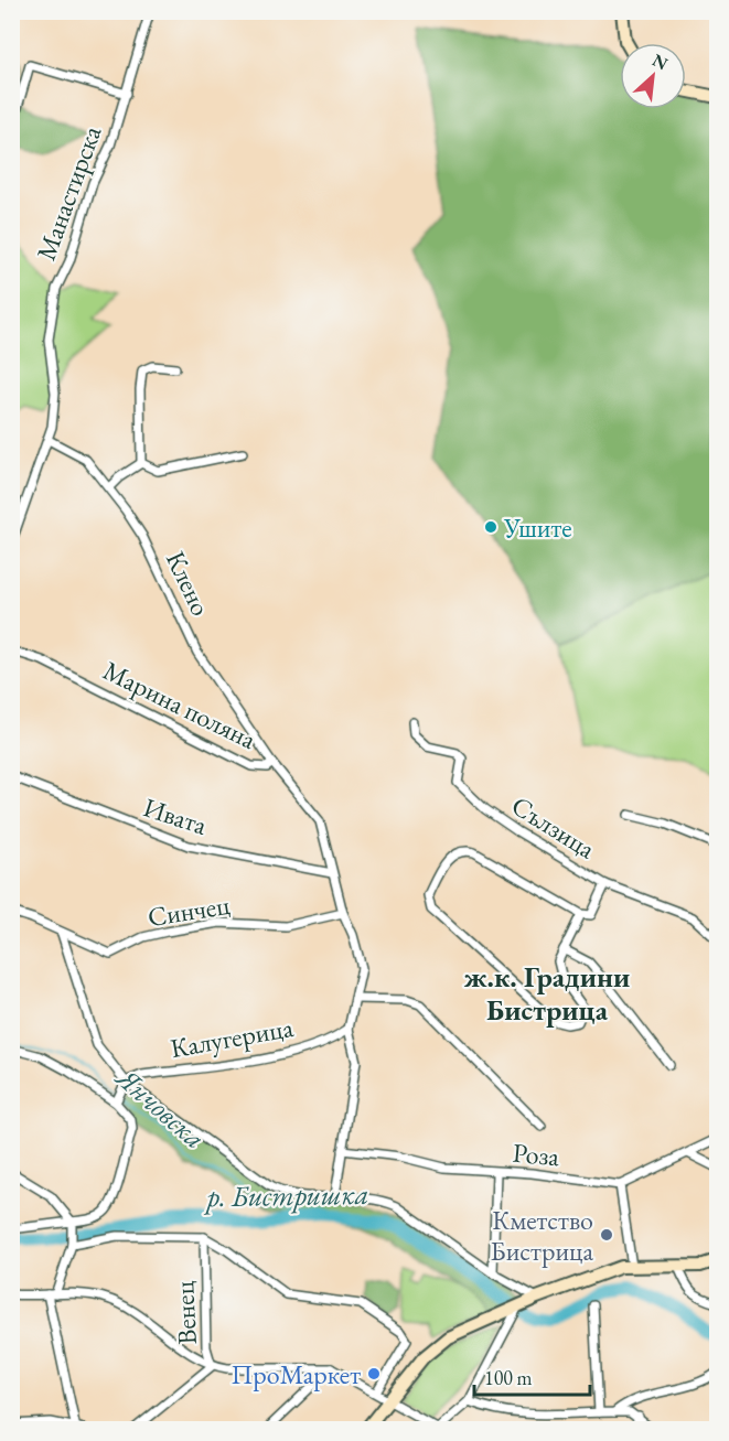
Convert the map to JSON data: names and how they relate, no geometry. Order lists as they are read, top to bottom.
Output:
{
  "streets": {
    "street": [
      "Манастирска",
      "Клено",
      "Марина поляна",
      "Ивата",
      "Сълзица",
      "Синчец",
      "Калугерица",
      "Роза",
      "Венец"
    ]
  },
  "crossings": [
    ["Манастирска", "Клено"],
    ["Клено", "Марина поляна"],
    ["Марина поляна", "Ивата"],
    ["Марина поляна", "Синчец"],
    ["Марина поляна", "Калугерица"],
    ["Марина поляна", "Роза"]
  ],
  "districts": ["ж.к. Градини Бистрица"],
  "water": ["Янчовска", "р. Бистришка"],
  "places": ["Ушите", "Кметство Бистрица", "ПроМаркет"],
  "scale_bar": "100 m",
  "north": "top right"
}
